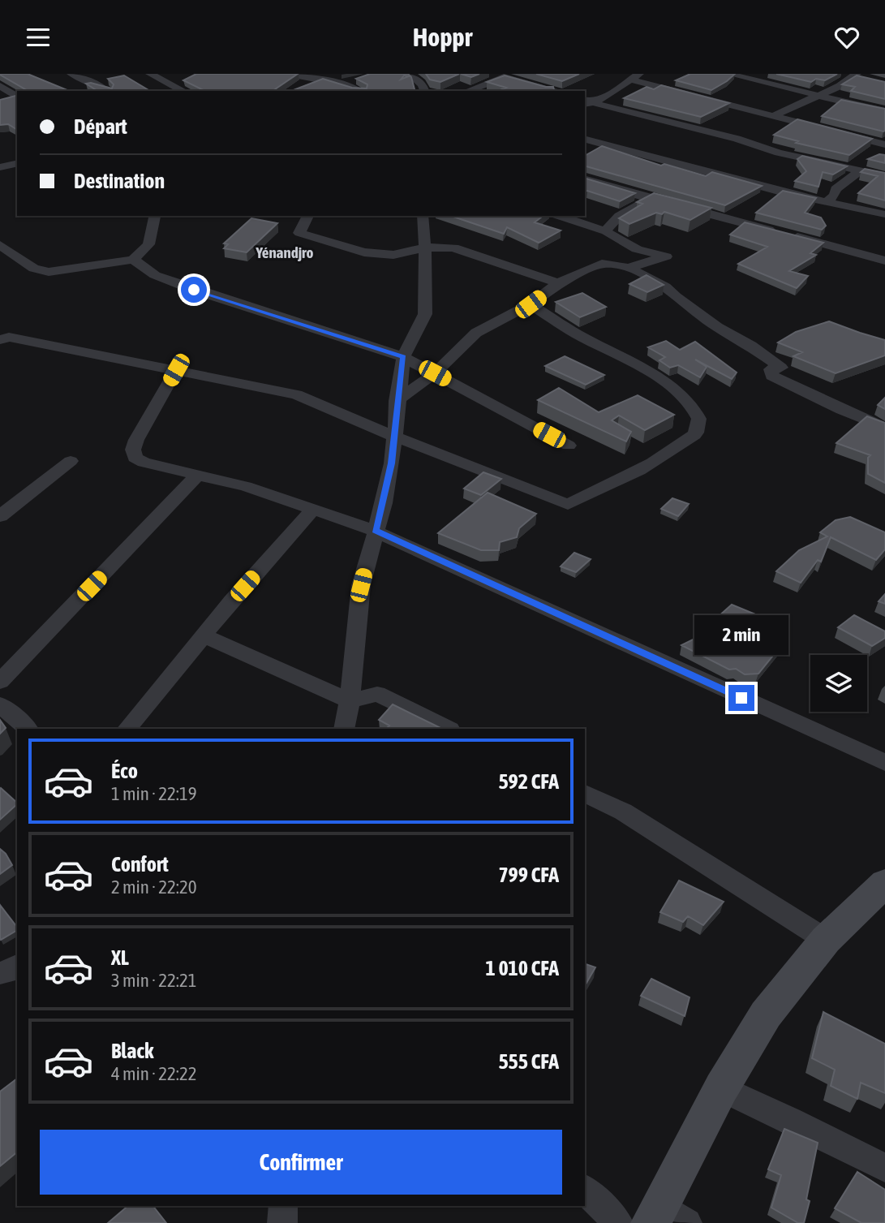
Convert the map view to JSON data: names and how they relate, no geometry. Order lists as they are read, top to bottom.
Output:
{
  "districts": ["Yénandjro"],
  "page": {
    "header": "Hoppr",
    "banner": ["Départ", "Destination"],
    "bubble": "2 min",
    "list": [
      {
        "name": "Éco",
        "note": "1 min · 22:19",
        "value": "592 CFA"
      },
      {
        "name": "Confort",
        "note": "2 min · 22:20",
        "value": "799 CFA"
      },
      {
        "name": "XL",
        "note": "3 min · 22:21",
        "value": "1 010 CFA"
      },
      {
        "name": "Black",
        "note": "4 min · 22:22",
        "value": "555 CFA"
      }
    ],
    "buttons": "Confirmer"
  }
}
